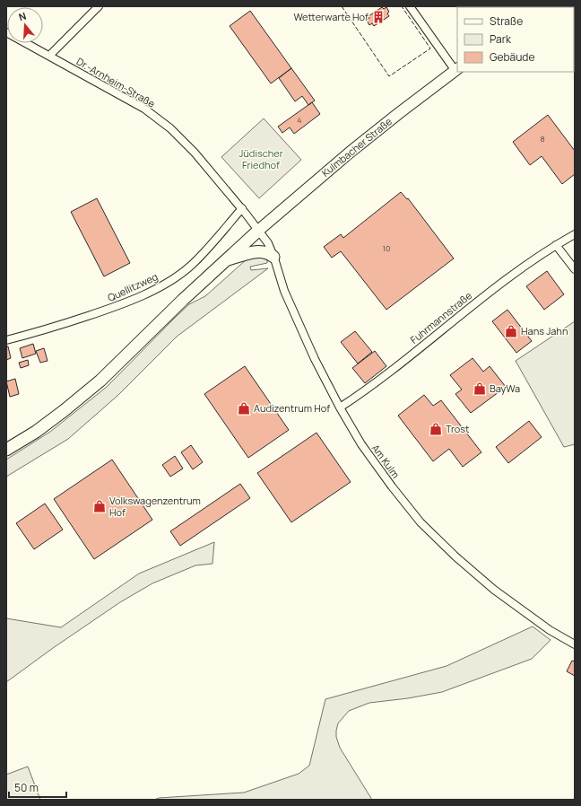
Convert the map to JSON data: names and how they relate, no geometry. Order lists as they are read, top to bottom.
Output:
{
  "streets": {
    "main road": ["Kulmbacher Straße"],
    "street": [
      "Dr.-Arnheim-Straße",
      "Quellitzweg",
      "Fuhrmannstraße",
      "Am Kulm"
    ]
  },
  "crossings": [
    ["Dr.-Arnheim-Straße", "Kulmbacher Straße"],
    ["Dr.-Arnheim-Straße", "Quellitzweg"],
    ["Dr.-Arnheim-Straße", "Am Kulm"],
    ["Kulmbacher Straße", "Am Kulm"],
    ["Fuhrmannstraße", "Am Kulm"]
  ],
  "parks": ["Jüdischer Friedhof"],
  "places": {
    "building": ["Wetterwarte Hof"],
    "shop": [
      "Hans Jahn",
      "BayWa",
      "Audizentrum Hof",
      "Trost",
      "Volkswagenzentrum Hof"
    ]
  },
  "house_numbers": ["4", "8", "10"],
  "legend": ["Straße", "Park", "Gebäude"],
  "scale_bar": "50 m",
  "north": "top"
}
